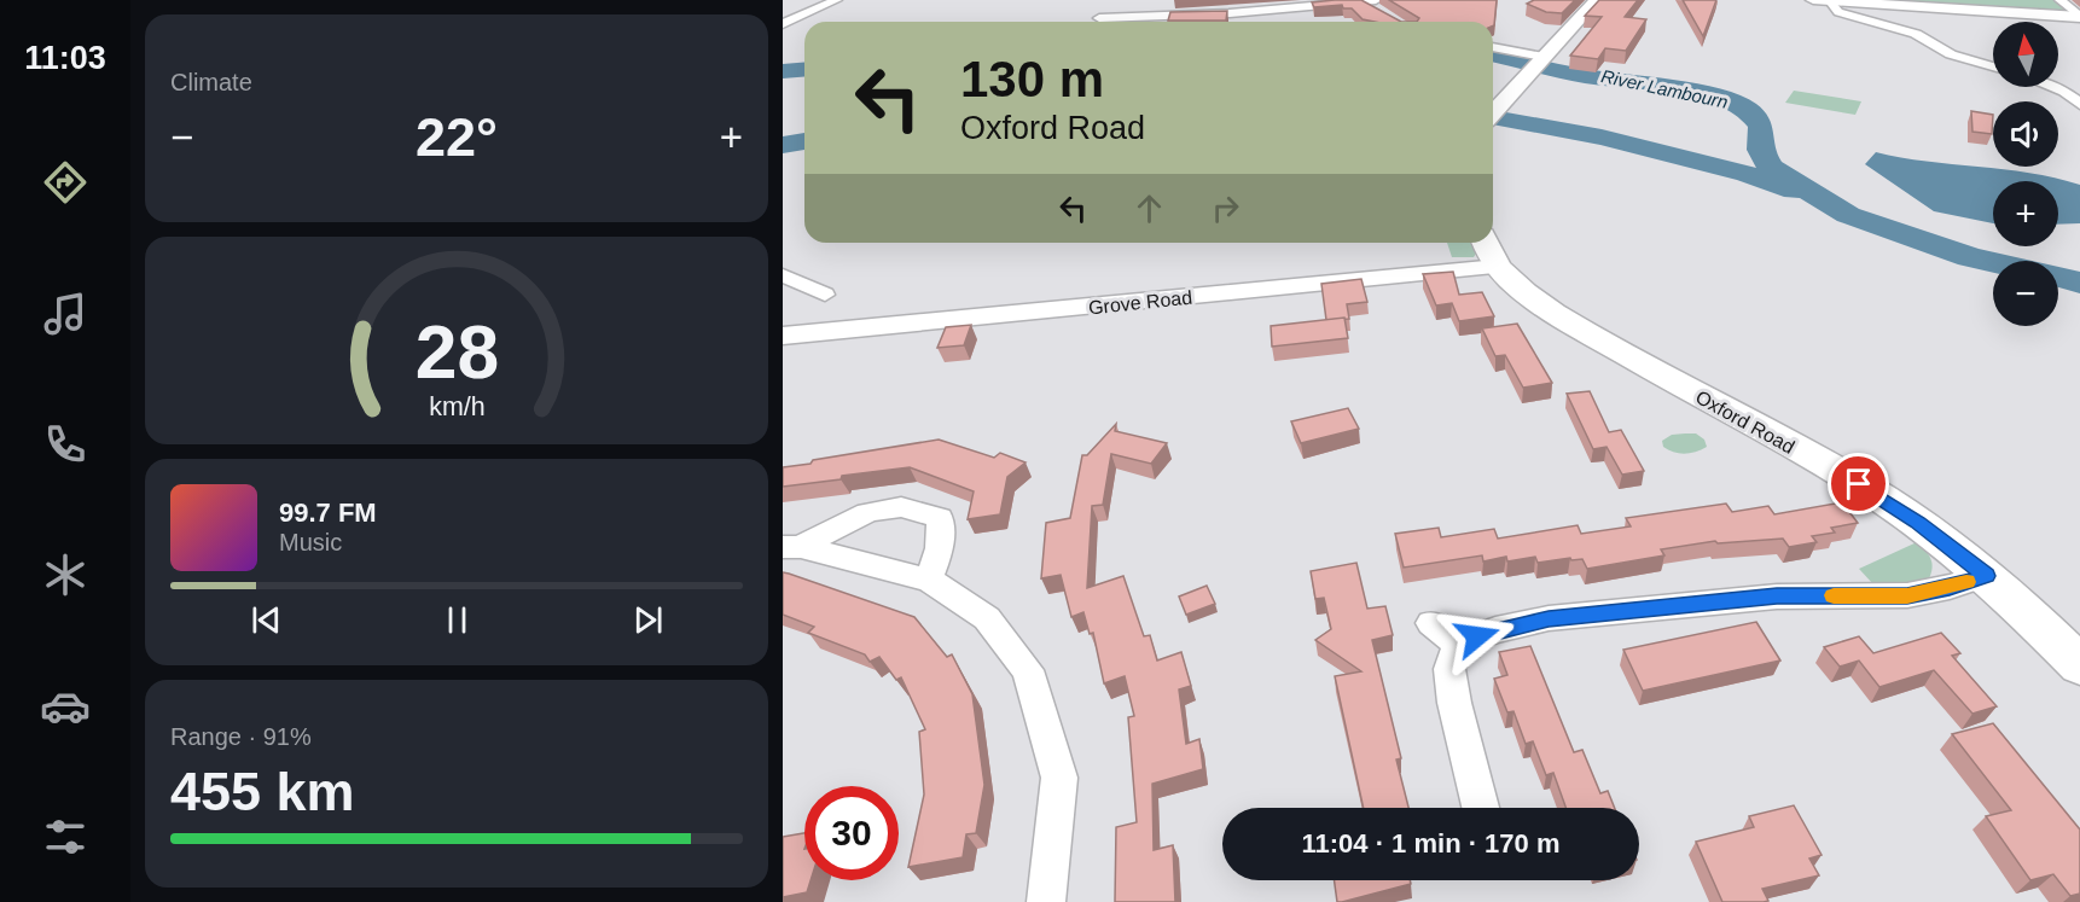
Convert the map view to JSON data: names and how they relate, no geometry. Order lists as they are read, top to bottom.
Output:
{
  "streets": {
    "main road": ["Oxford Road"],
    "street": ["Grove Road"]
  },
  "crossings": [
    ["Grove Road", "Oxford Road"]
  ],
  "water": ["River Lambourn"],
  "north": "top",
  "page": {
    "tabs": "11:03",
    "tile": [
      "Climate",
      ["Range · 91%", "455 km"]
    ],
    "map_buttons": ["+", "−"],
    "turn": ["130 m", "Oxford Road"],
    "heat": ["−", "22°", "+"],
    "song": ["99.7 FM", "Music"],
    "limit": "30",
    "trip": "11:04 · 1 min · 170 m",
    "gauge": ["28", "km/h"]
  }
}
